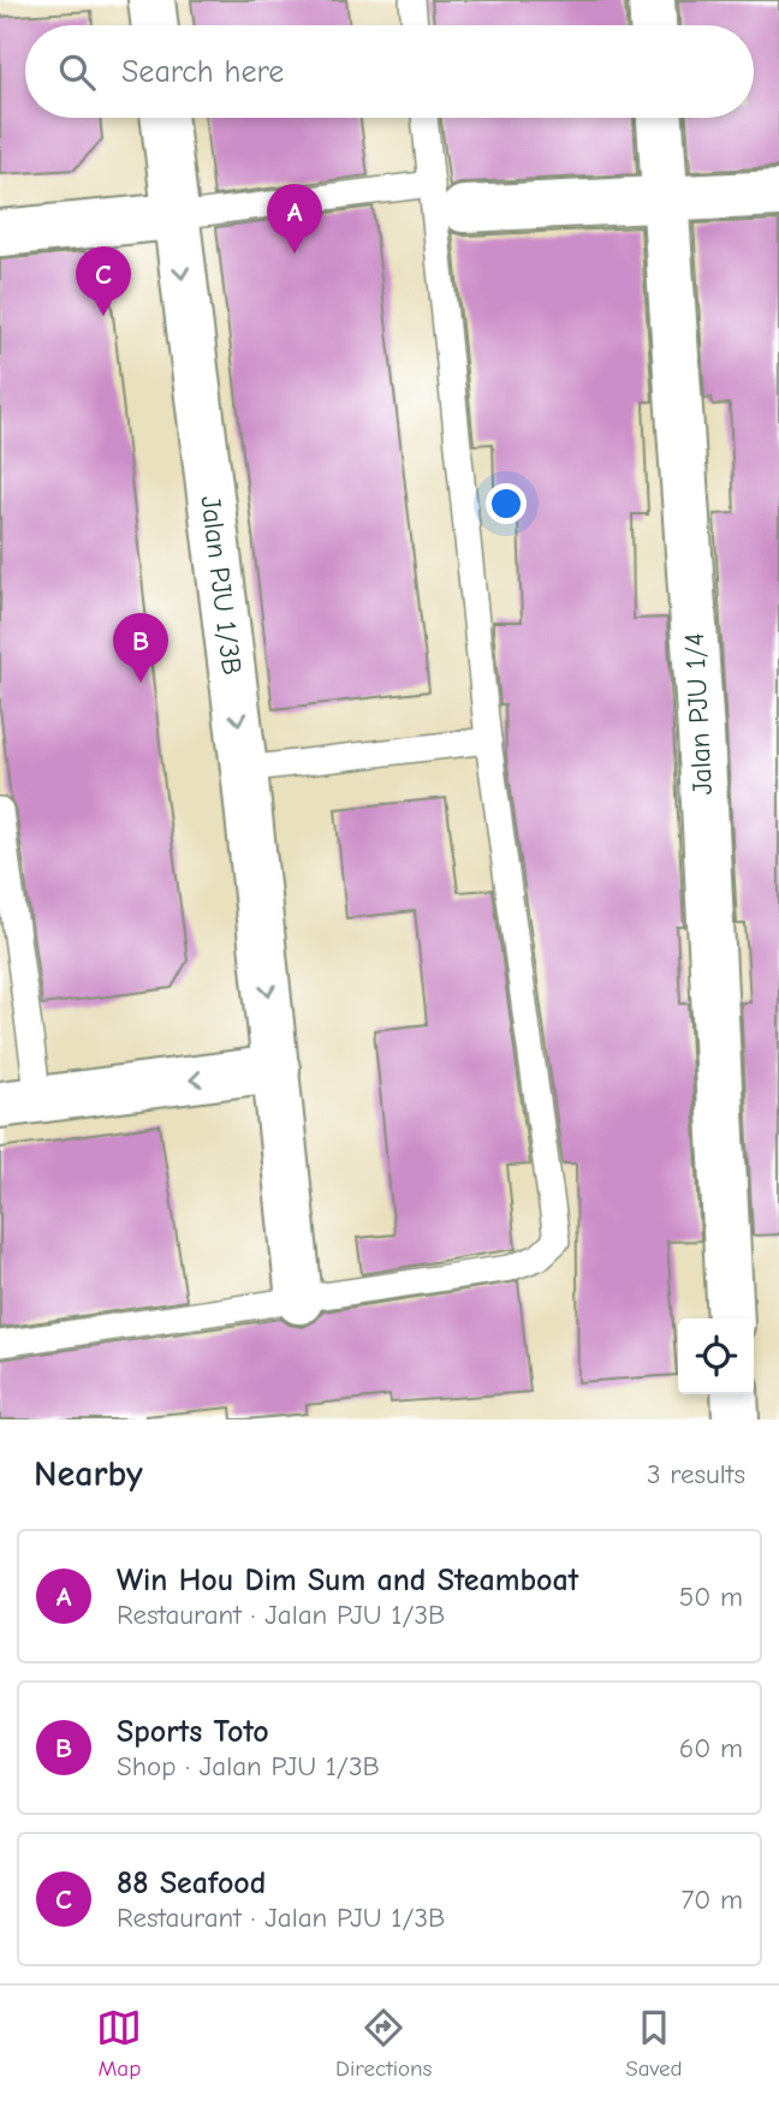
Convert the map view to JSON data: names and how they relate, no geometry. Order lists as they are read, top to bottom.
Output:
{
  "streets": {
    "street": ["Jalan PJU 1/3B", "Jalan PJU 1/4"]
  },
  "one_way": ["Jalan PJU 1/3B"],
  "page": {
    "search": "Search here",
    "pins": ["A", "C", "B"],
    "heading": ["Nearby", "3 results"],
    "list": [
      {
        "mark": "A",
        "name": "Win Hou Dim Sum and Steamboat",
        "note": "Restaurant · Jalan PJU 1/3B",
        "value": "50 m"
      },
      {
        "mark": "B",
        "name": "Sports Toto",
        "note": "Shop · Jalan PJU 1/3B",
        "value": "60 m"
      },
      {
        "mark": "C",
        "name": "88 Seafood",
        "note": "Restaurant · Jalan PJU 1/3B",
        "value": "70 m"
      }
    ],
    "nav": ["Map", "Directions", "Saved"]
  }
}
